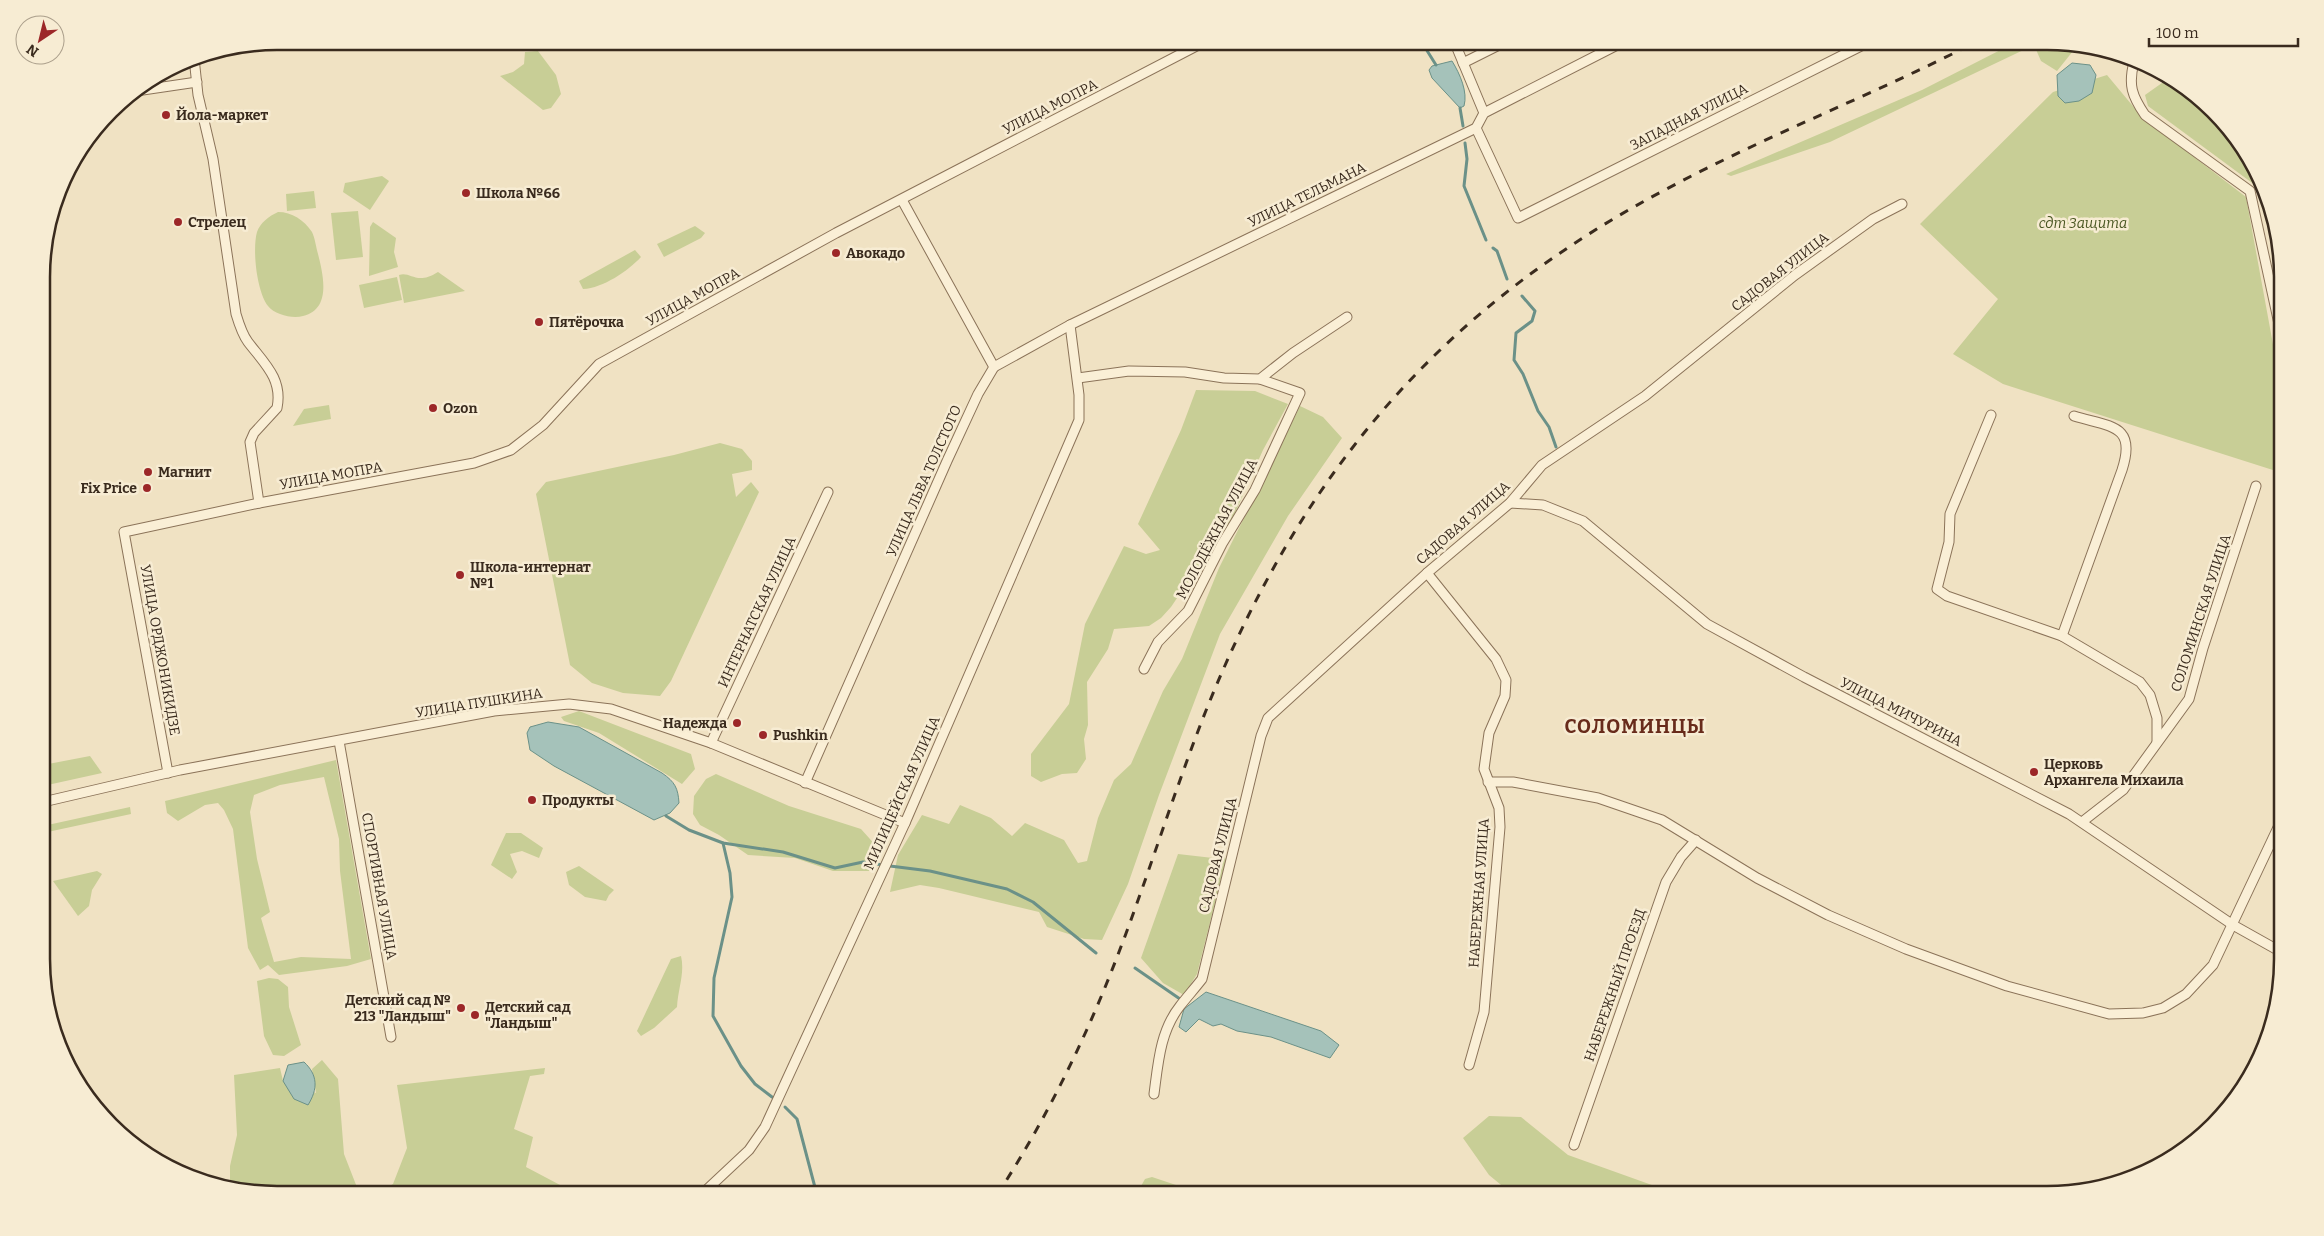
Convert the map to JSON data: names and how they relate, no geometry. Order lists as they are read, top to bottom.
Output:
{
  "streets": {
    "street": [
      "УЛИЦА МОПРА",
      "ЗАПАДНАЯ УЛИЦА",
      "УЛИЦА ТЕЛЬМАНА",
      "САДОВАЯ УЛИЦА",
      "УЛИЦА ЛЬВА ТОЛСТОГО",
      "МОЛОДЁЖНАЯ УЛИЦА",
      "ИНТЕРНАТСКАЯ УЛИЦА",
      "СОЛОМИНСКАЯ УЛИЦА",
      "УЛИЦА ОРДЖОНИКИДЗЕ",
      "УЛИЦА ПУШКИНА",
      "УЛИЦА МИЧУРИНА",
      "МИЛИЦЕЙСКАЯ УЛИЦА",
      "СПОРТИВНАЯ УЛИЦА",
      "НАБЕРЕЖНАЯ УЛИЦА",
      "НАБЕРЕЖНЫЙ ПРОЕЗД"
    ]
  },
  "crossings": [
    ["УЛИЦА МОПРА", "УЛИЦА ОРДЖОНИКИДЗЕ"],
    ["ЗАПАДНАЯ УЛИЦА", "УЛИЦА ТЕЛЬМАНА"],
    ["УЛИЦА ТЕЛЬМАНА", "УЛИЦА ЛЬВА ТОЛСТОГО"],
    ["УЛИЦА ТЕЛЬМАНА", "МИЛИЦЕЙСКАЯ УЛИЦА"],
    ["САДОВАЯ УЛИЦА", "УЛИЦА МИЧУРИНА"],
    ["САДОВАЯ УЛИЦА", "НАБЕРЕЖНАЯ УЛИЦА"],
    ["УЛИЦА ЛЬВА ТОЛСТОГО", "УЛИЦА ПУШКИНА"],
    ["ИНТЕРНАТСКАЯ УЛИЦА", "УЛИЦА ПУШКИНА"],
    ["СОЛОМИНСКАЯ УЛИЦА", "УЛИЦА МИЧУРИНА"],
    ["УЛИЦА ОРДЖОНИКИДЗЕ", "УЛИЦА ПУШКИНА"],
    ["УЛИЦА ПУШКИНА", "МИЛИЦЕЙСКАЯ УЛИЦА"],
    ["УЛИЦА ПУШКИНА", "СПОРТИВНАЯ УЛИЦА"]
  ],
  "districts": ["СОЛОМИНЦЫ"],
  "parks": ["сдт Защита"],
  "places": [
    "Йола-маркет",
    "Школа №66",
    "Стрелец",
    "Авокадо",
    "Пятёрочка",
    "Ozon",
    "Магнит",
    "Fix Price",
    "Школа-интернат №1",
    "Надежда",
    "Pushkin",
    "Церковь Архангела Михаила",
    "Продукты",
    "Детский сад № 213 \"Ландыш\"",
    "Детский сад \"Ландыш\""
  ],
  "scale_bar": "100 m",
  "north": "bottom left"
}
